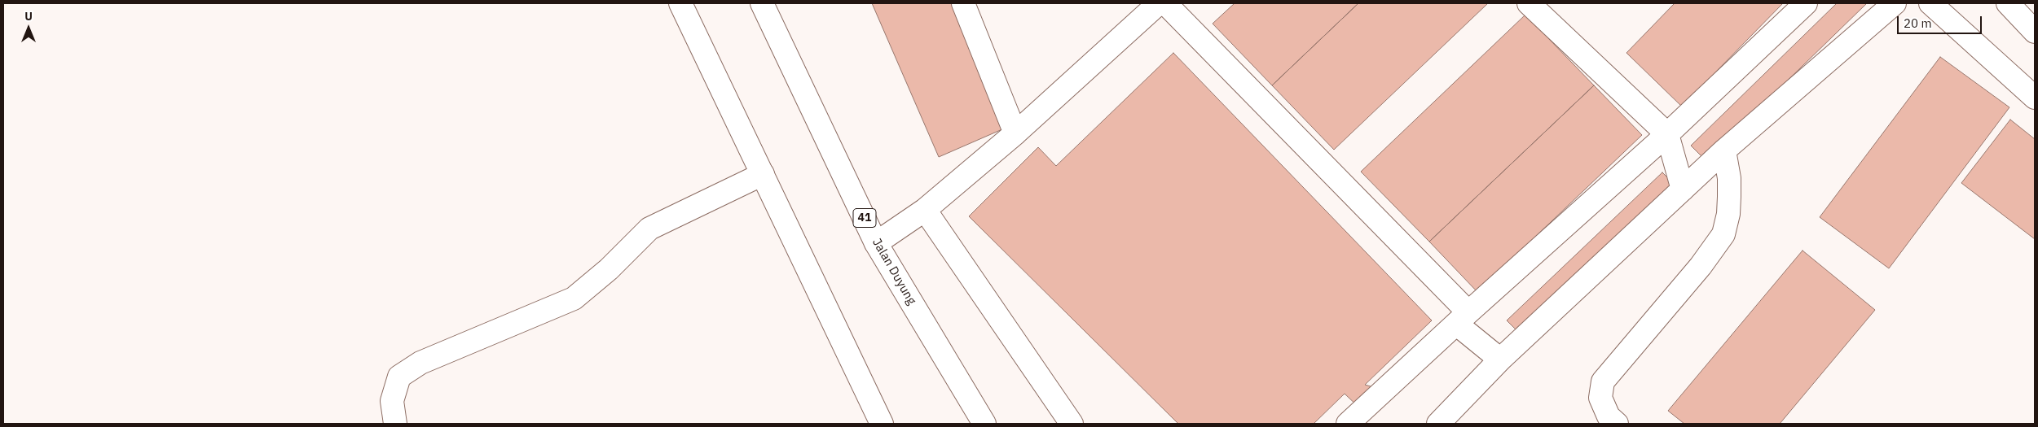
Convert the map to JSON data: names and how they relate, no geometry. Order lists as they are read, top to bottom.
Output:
{
  "streets": {
    "main road": ["41", "Jalan Duyung"]
  },
  "scale_bar": "20 m",
  "north": "top"
}
